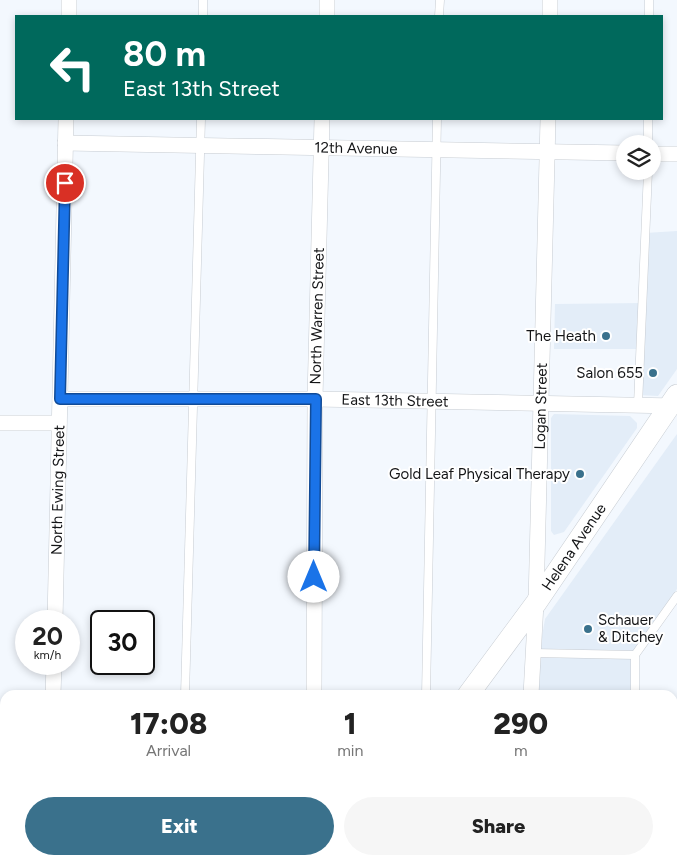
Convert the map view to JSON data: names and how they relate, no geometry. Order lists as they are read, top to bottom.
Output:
{
  "streets": {
    "main road": ["Helena Avenue"],
    "street": [
      "12th Avenue",
      "North Warren Street",
      "East 13th Street",
      "Logan Street",
      "North Ewing Street"
    ]
  },
  "crossings": [
    ["12th Avenue", "North Warren Street"],
    ["12th Avenue", "Logan Street"],
    ["12th Avenue", "North Ewing Street"],
    ["North Warren Street", "East 13th Street"],
    ["East 13th Street", "Logan Street"],
    ["East 13th Street", "North Ewing Street"],
    ["East 13th Street", "Helena Avenue"],
    ["Logan Street", "Helena Avenue"]
  ],
  "places": [
    "The Heath",
    "Salon 655",
    "Gold Leaf Physical Therapy",
    "Schauer & Ditchey"
  ],
  "page": {
    "turn": ["80 m", "East 13th Street"],
    "speed": "20 km/h",
    "limit": "30",
    "eta": [
      "17:08",
      "Arrival",
      "1",
      "min",
      "290",
      "m"
    ],
    "buttons": ["Exit", "Share"]
  }
}
